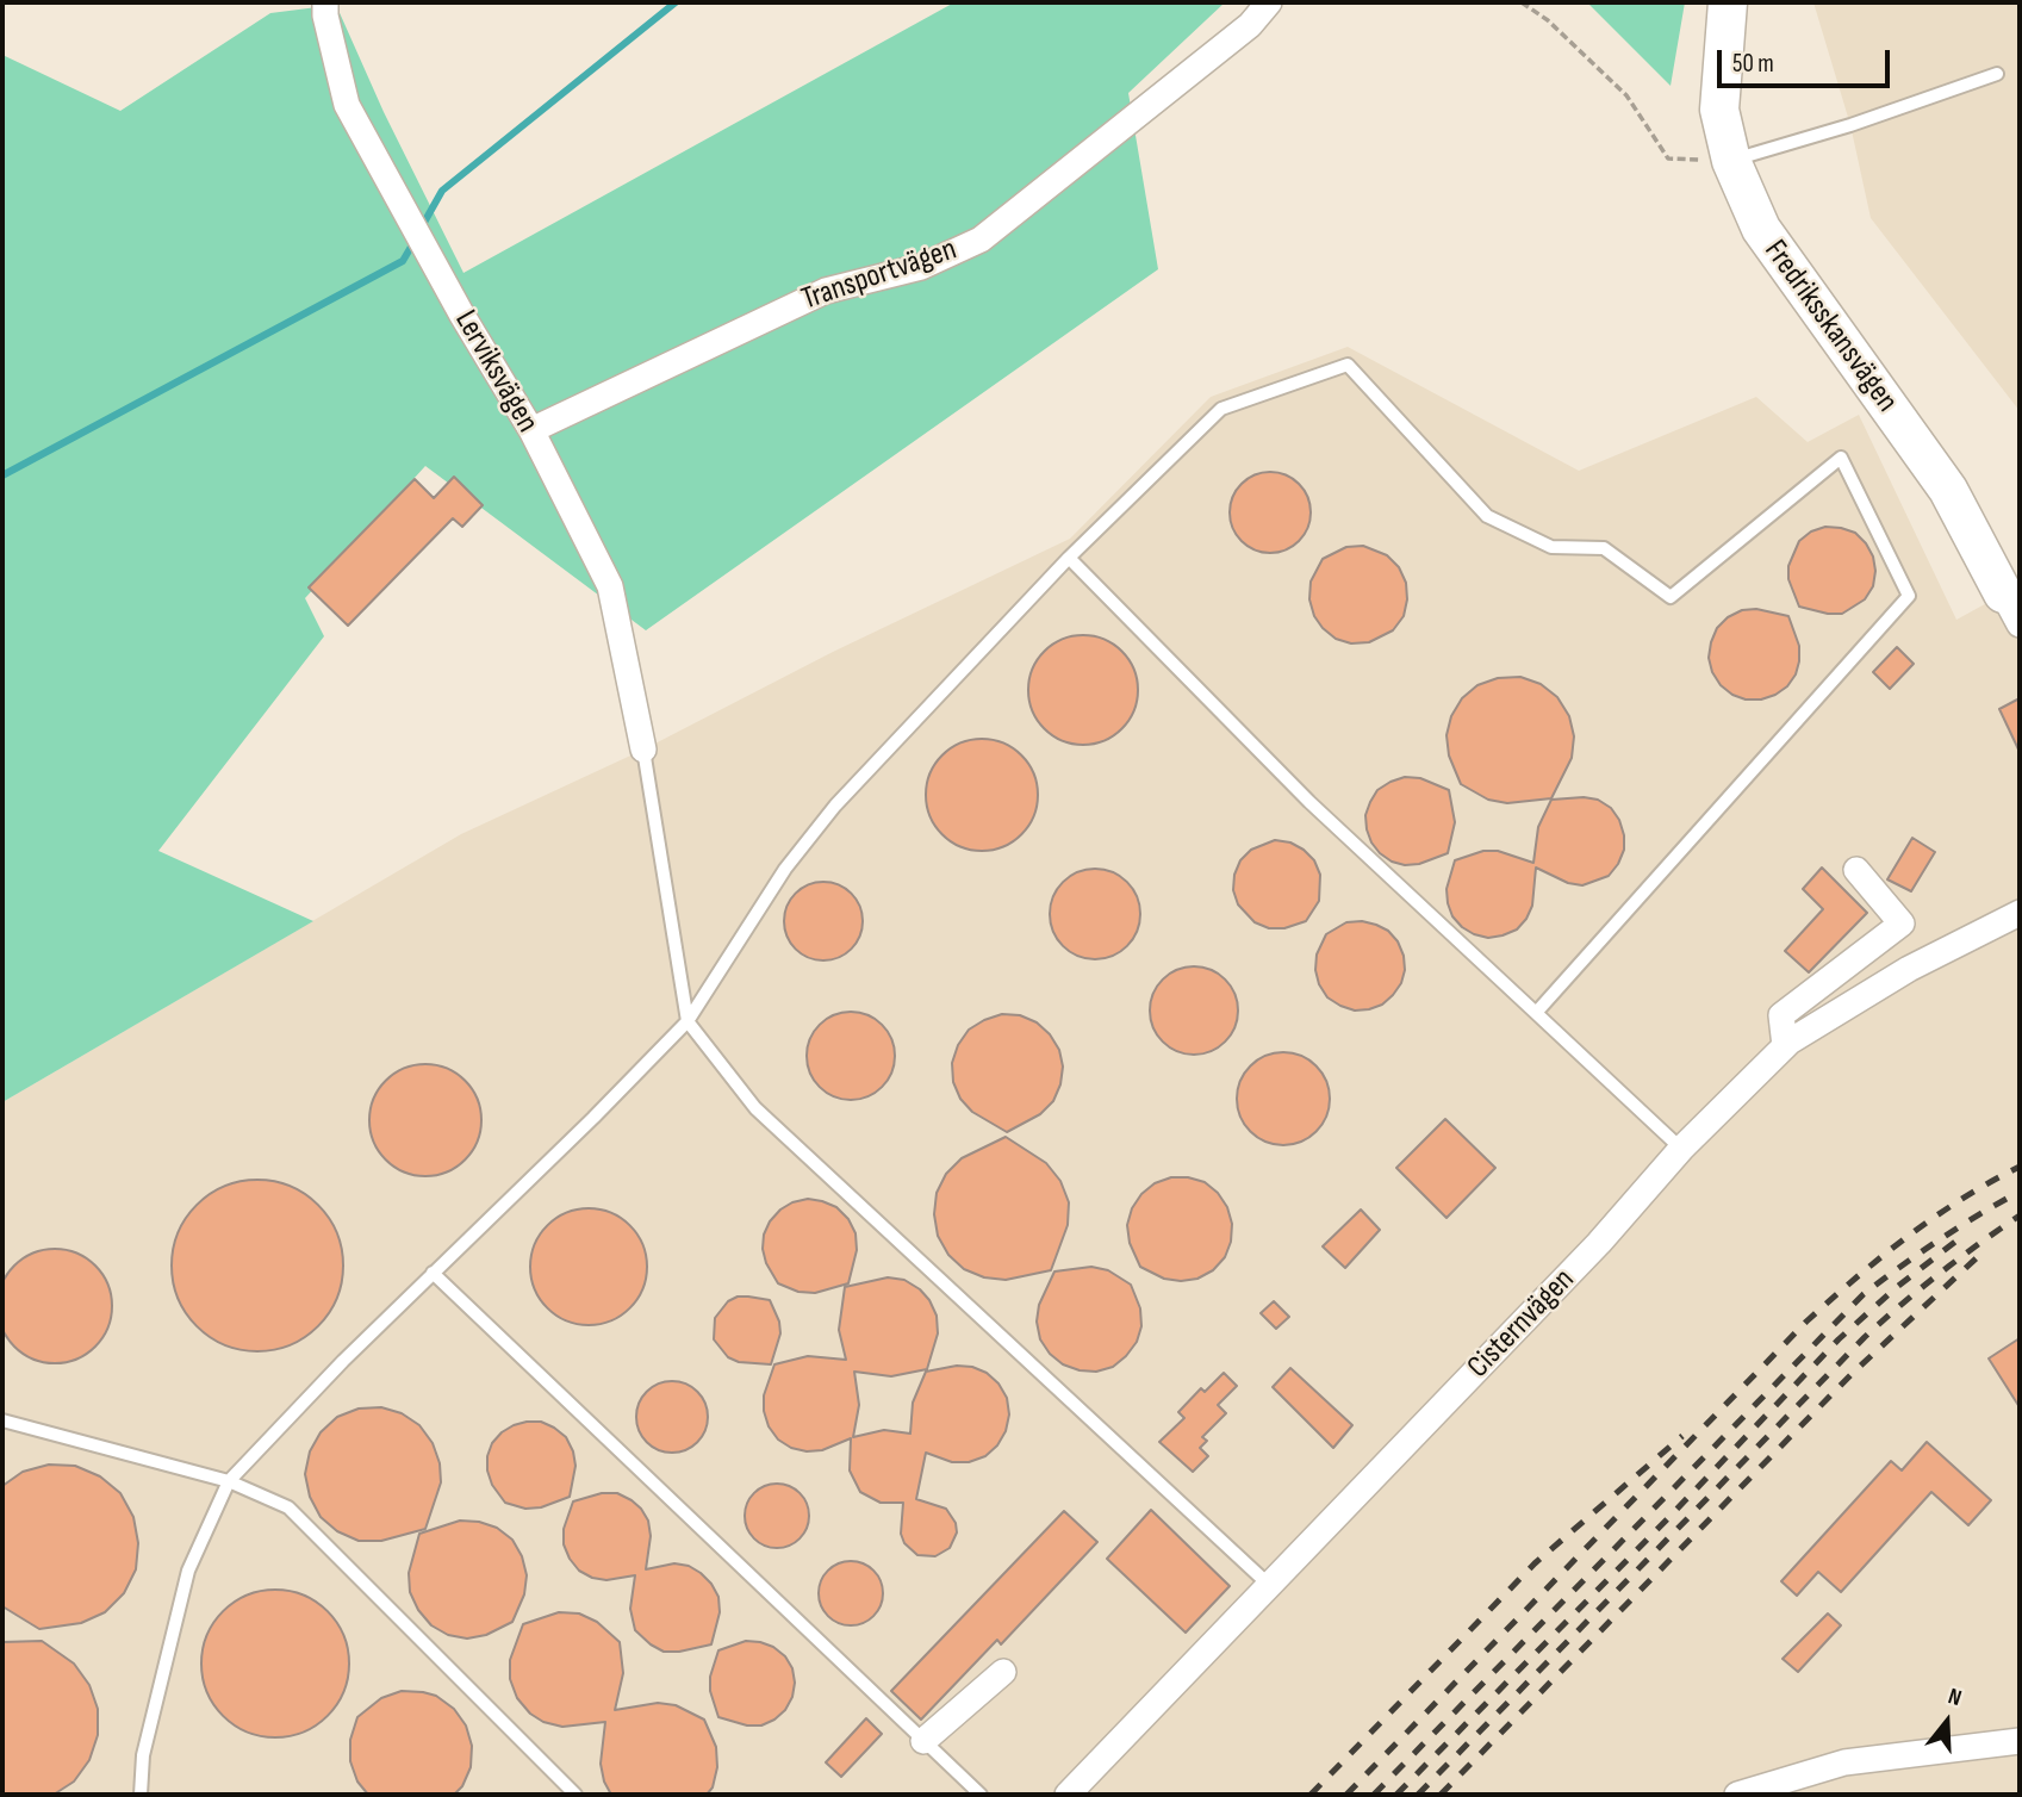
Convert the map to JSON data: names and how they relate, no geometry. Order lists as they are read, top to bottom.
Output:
{
  "streets": {
    "main road": ["Fredriksskansvägen"],
    "street": ["Transportvägen", "Lerviksvägen", "Cisternvägen"]
  },
  "crossings": [
    ["Transportvägen", "Lerviksvägen"]
  ],
  "scale_bar": "50 m",
  "north": "top"
}
